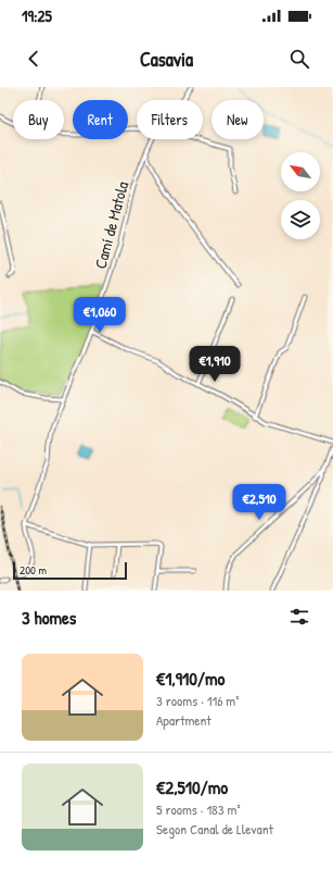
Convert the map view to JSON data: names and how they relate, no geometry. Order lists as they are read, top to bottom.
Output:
{
  "streets": {
    "street": ["Camí de Matola"]
  },
  "scale_bar": "200 m",
  "north": "top left",
  "page": {
    "status": "19:25",
    "header": "Casavia",
    "chip": [
      "Buy",
      "Rent",
      "Filters",
      "New"
    ],
    "price": ["€1,060", "€1,910", "€2,510"],
    "scale": "200 m",
    "heading": "3 homes",
    "list": [
      {
        "name": "€1,910/mo",
        "note": "3 rooms · 116 m² · Apartment"
      },
      {
        "name": "€2,510/mo",
        "note": "5 rooms · 183 m² · Segon Canal de Llevant"
      }
    ]
  }
}
